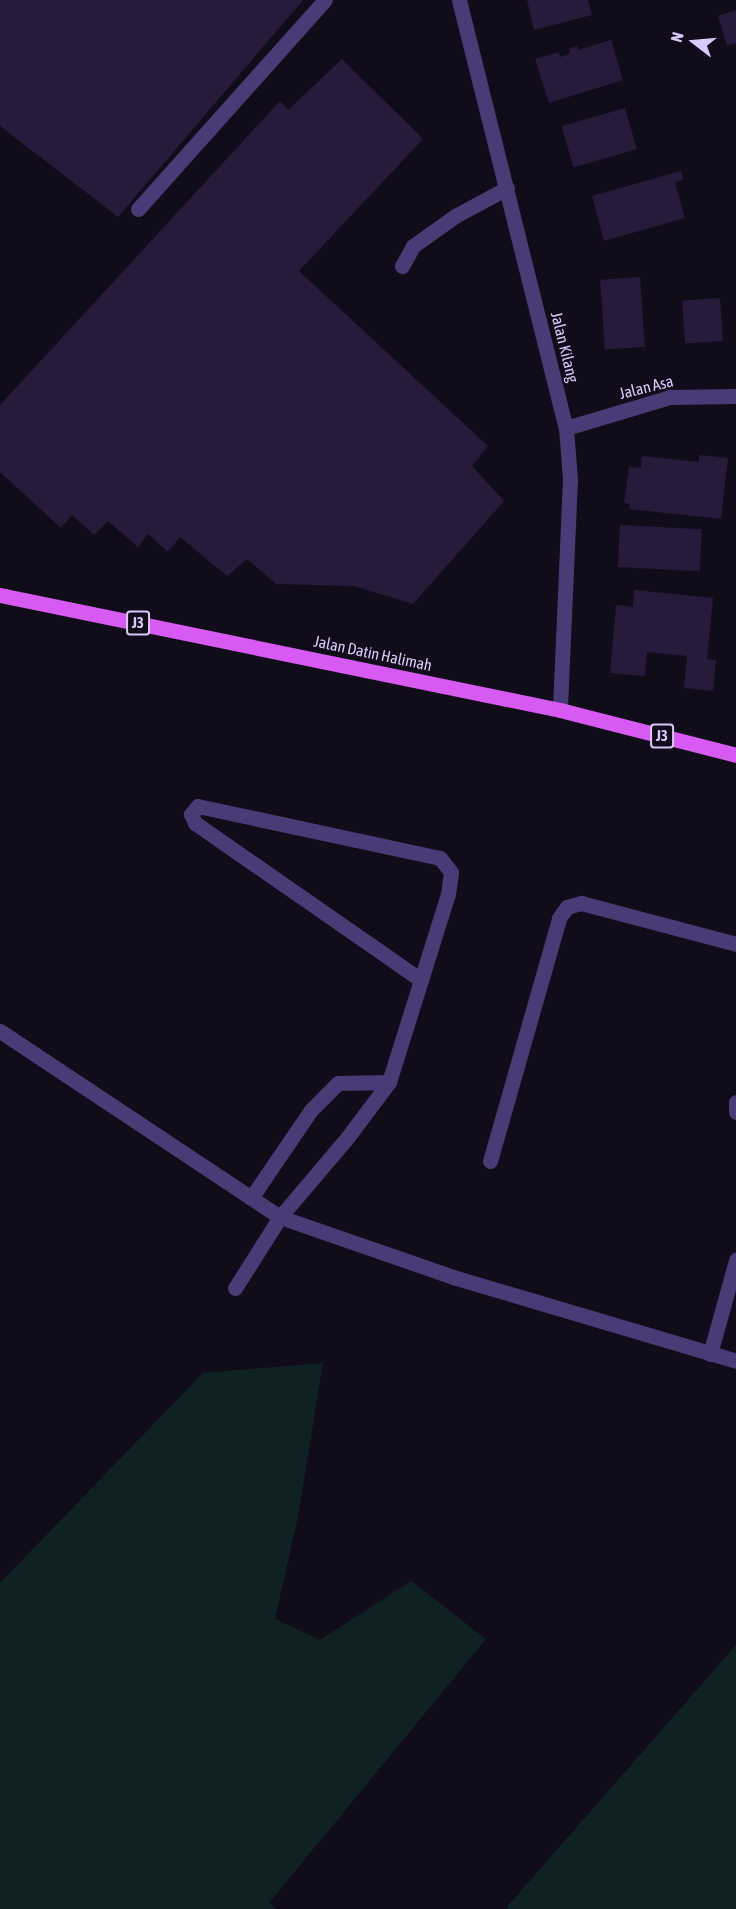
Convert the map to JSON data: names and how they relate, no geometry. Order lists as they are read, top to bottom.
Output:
{
  "streets": {
    "main road": ["J3", "Jalan Datin Halimah"],
    "street": ["Jalan Kilang", "Jalan Asa"]
  },
  "crossings": [
    ["Jalan Kilang", "Jalan Asa"],
    ["Jalan Kilang", "Jalan Datin Halimah"]
  ],
  "north": "left"
}
